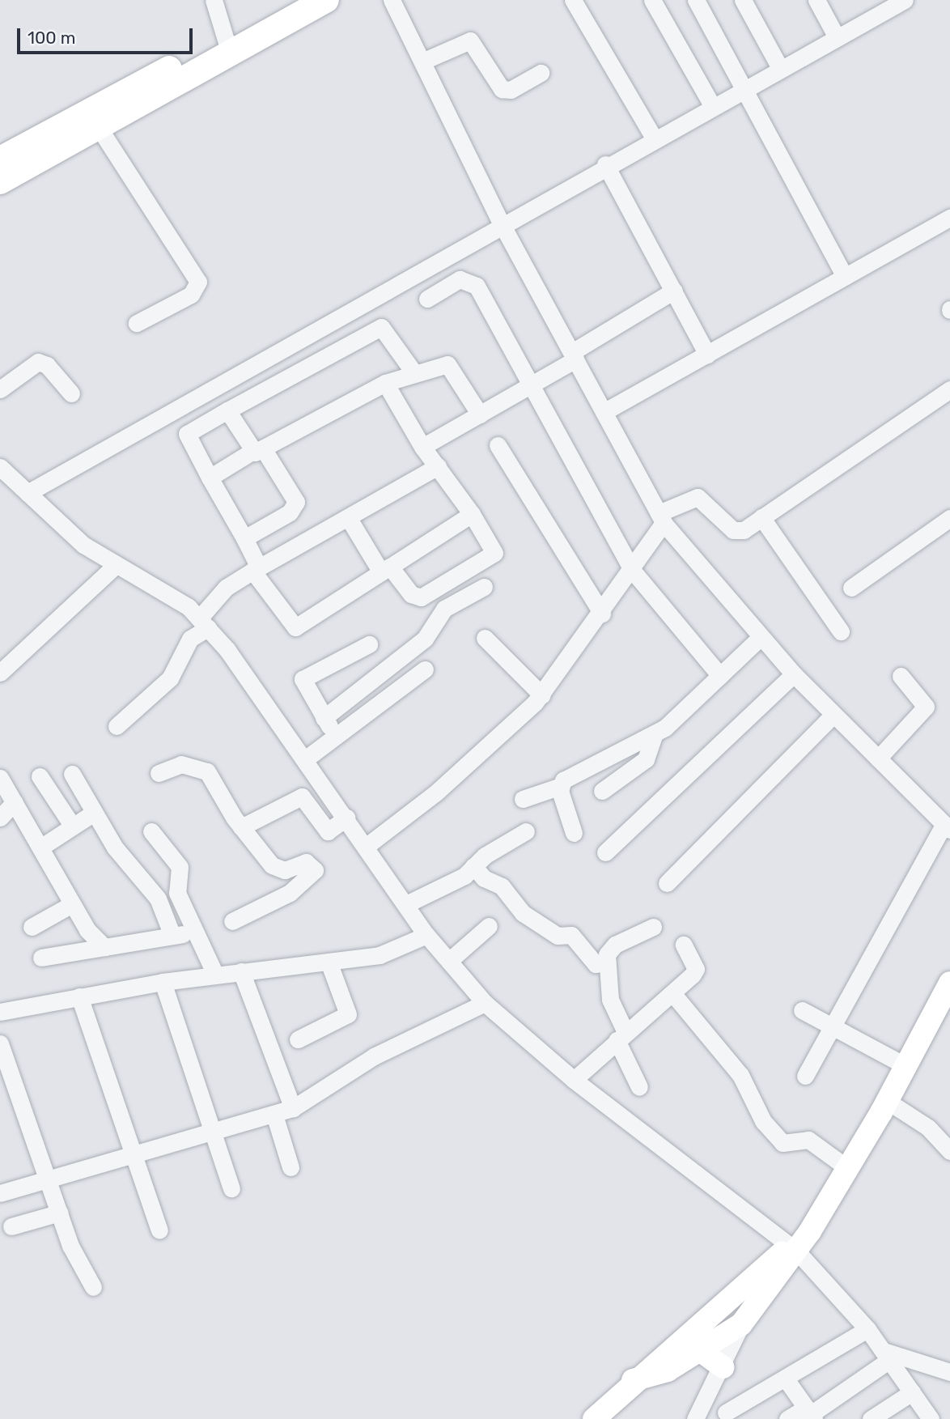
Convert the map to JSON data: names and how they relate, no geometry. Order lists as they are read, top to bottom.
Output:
{
  "scale_bar": "100 m"
}
